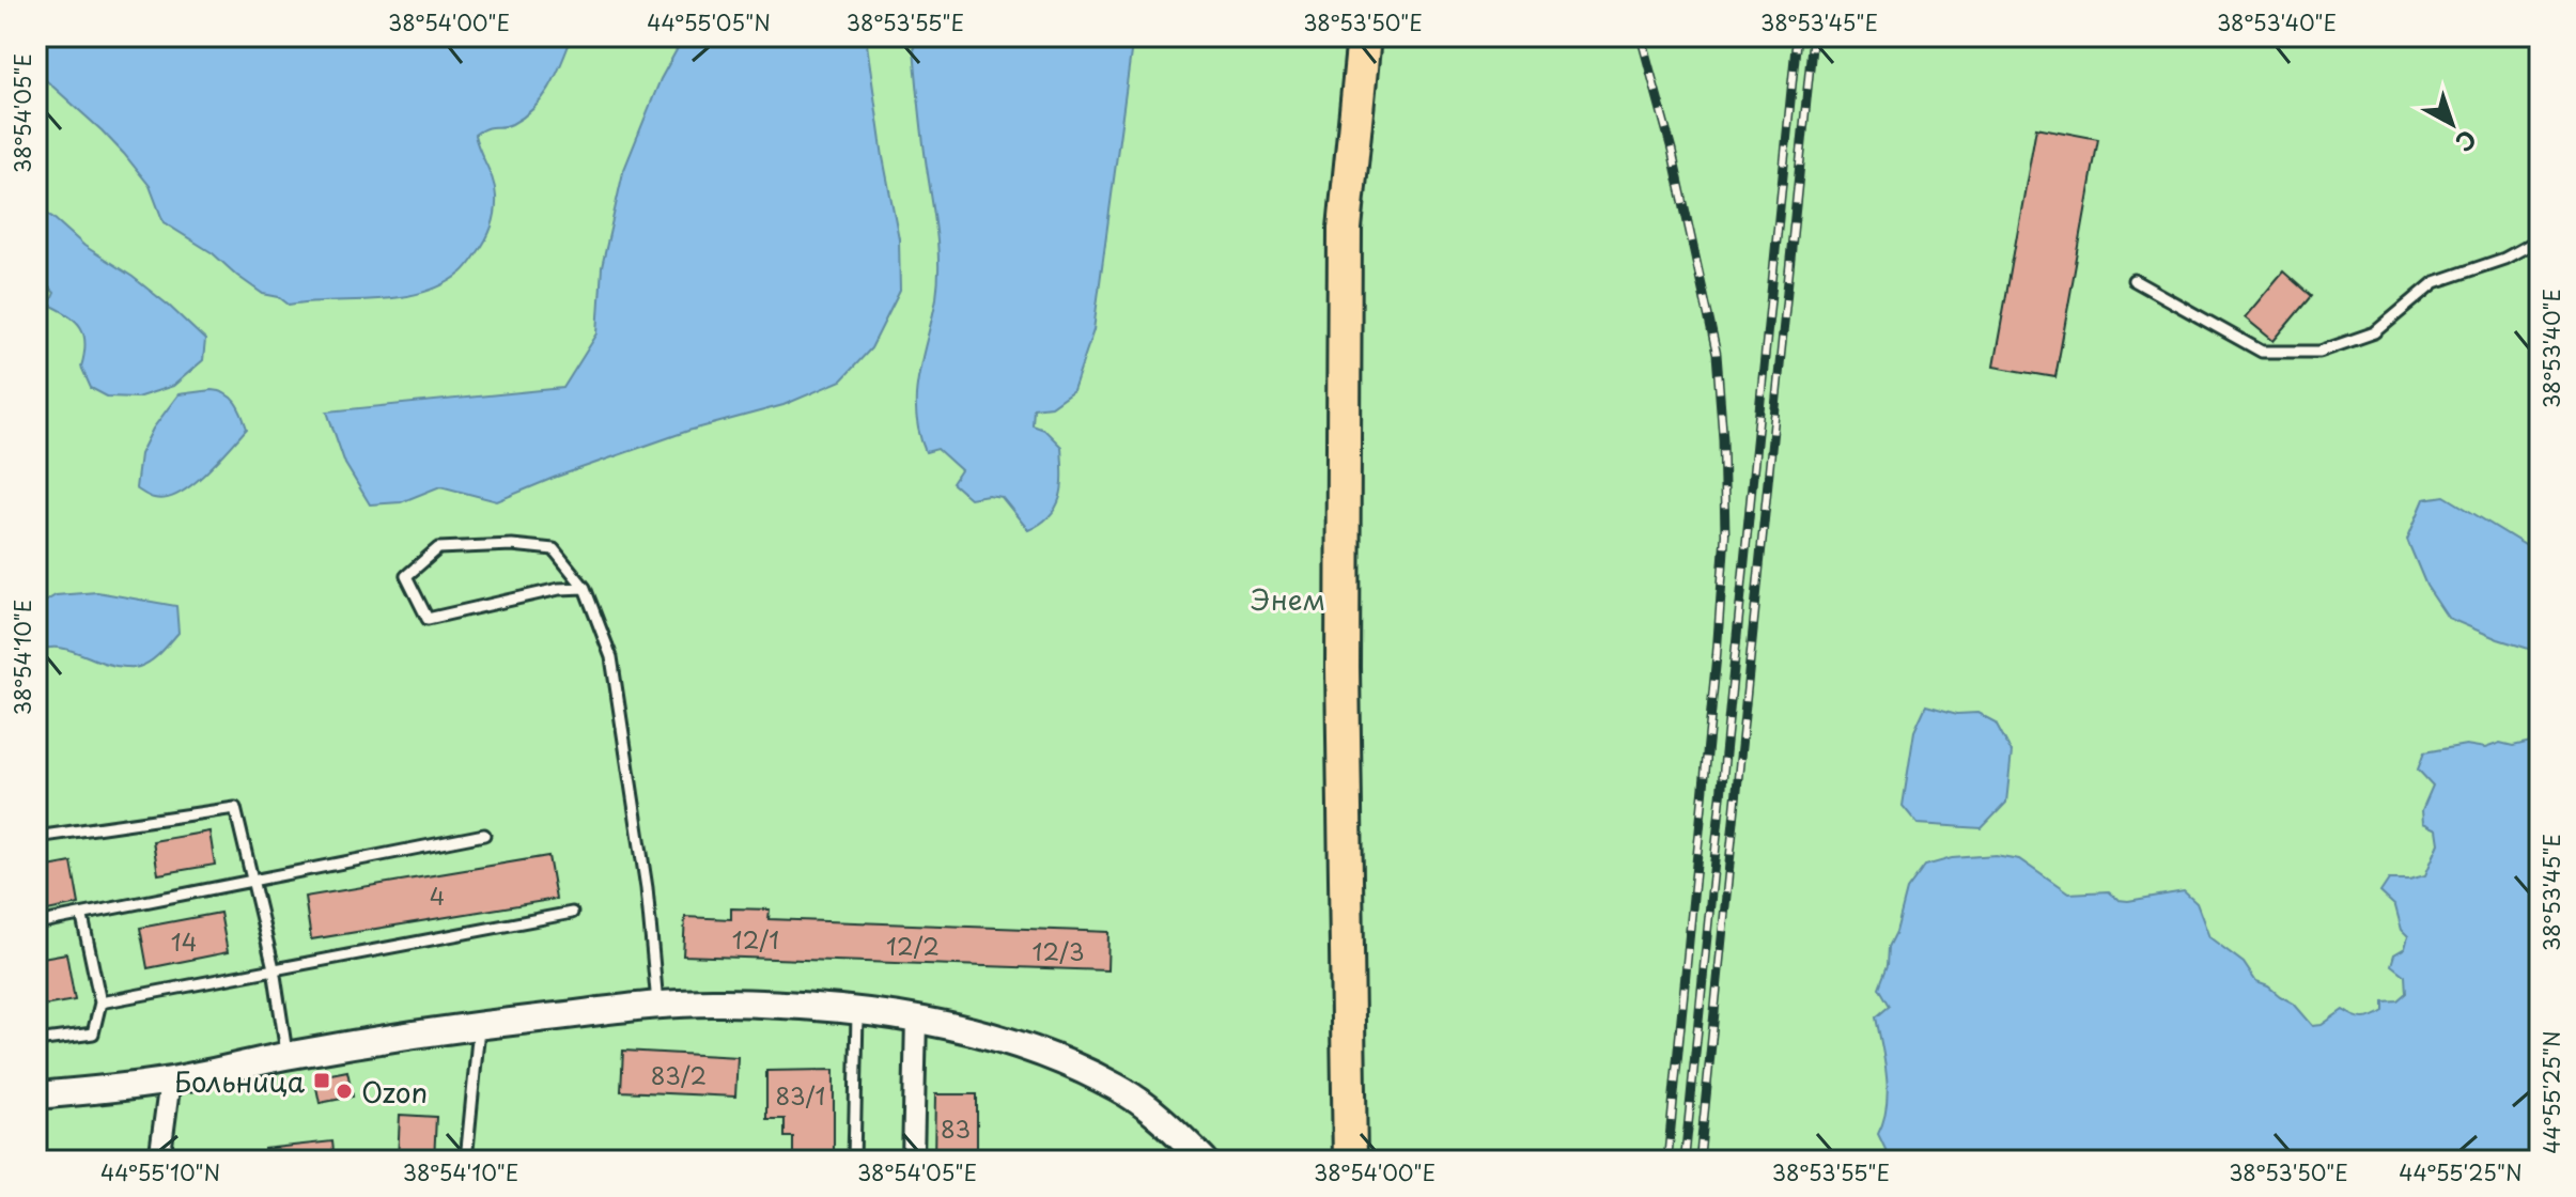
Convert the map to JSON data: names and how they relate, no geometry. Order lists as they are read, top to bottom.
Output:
{
  "parks": ["Энем"],
  "places": {
    "transit": ["Больница"],
    "other": ["Ozon"]
  },
  "house_numbers": [
    "4",
    "12/1",
    "14",
    "12/2",
    "12/3",
    "83/2",
    "83/1",
    "83"
  ],
  "north": "bottom right",
  "coordinates": [
    "38°54'00\"E",
    "44°55'05\"N",
    "38°53'55\"E",
    "38°53'50\"E",
    "38°53'45\"E",
    "38°53'40\"E",
    "38°54'05\"E",
    "38°54'10\"E",
    "44°55'25\"N",
    "44°55'10\"N"
  ]
}
